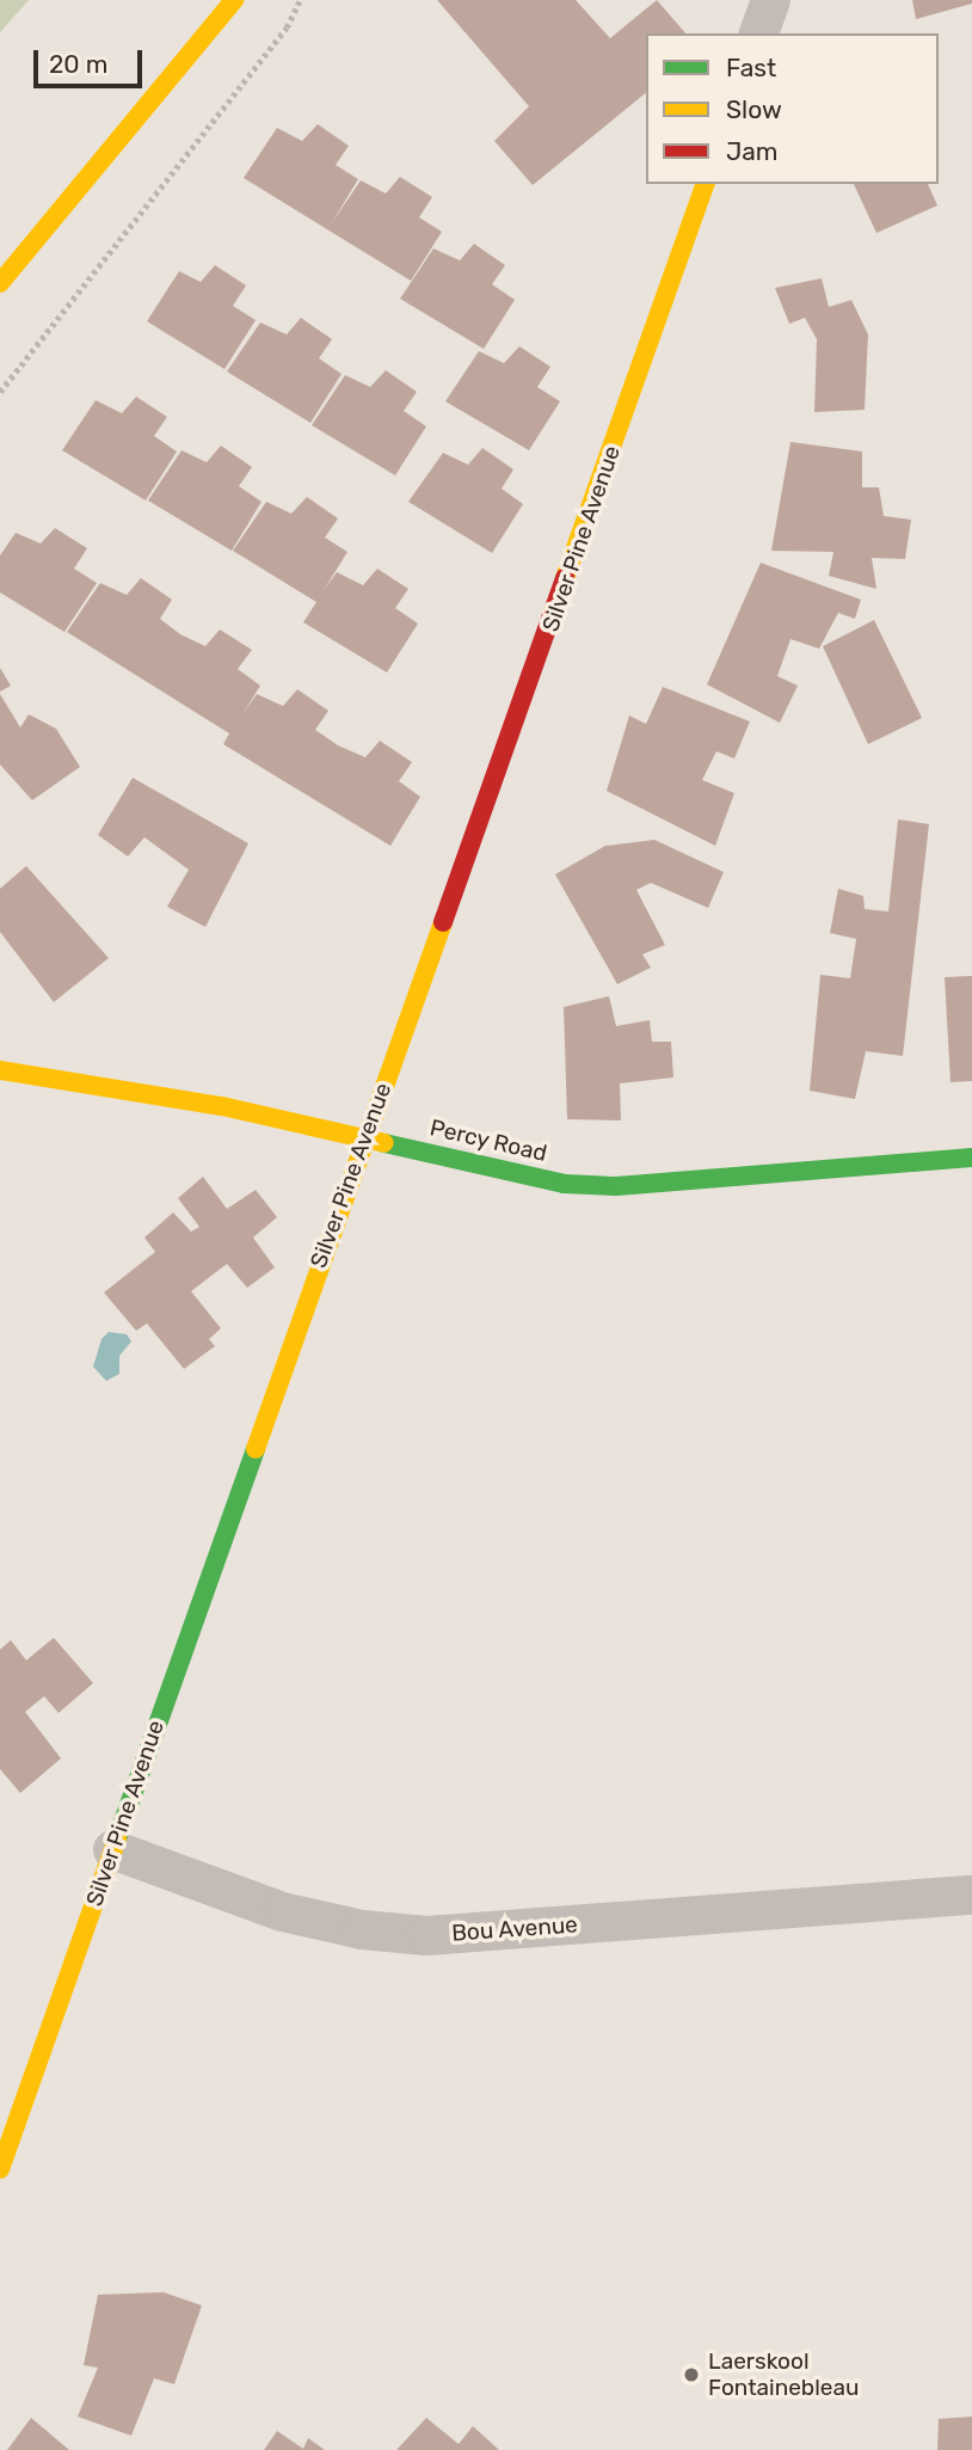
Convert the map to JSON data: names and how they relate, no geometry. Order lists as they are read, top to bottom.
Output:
{
  "streets": {
    "street": ["Silver Pine Avenue", "Percy Road", "Bou Avenue"]
  },
  "crossings": [
    ["Silver Pine Avenue", "Percy Road"],
    ["Silver Pine Avenue", "Bou Avenue"]
  ],
  "places": ["Laerskool Fontainebleau"],
  "legend": ["Fast", "Slow", "Jam"],
  "scale_bar": "20 m"
}
